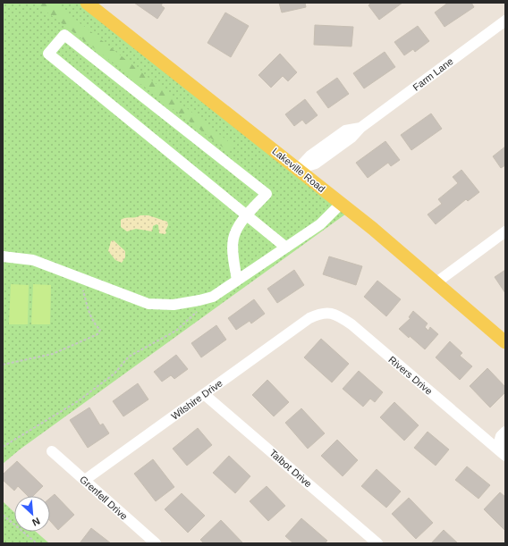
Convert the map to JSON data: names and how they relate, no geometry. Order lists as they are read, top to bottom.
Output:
{
  "streets": {
    "main road": ["Lakeville Road"],
    "street": [
      "Farm Lane",
      "Rivers Drive",
      "Wilshire Drive",
      "Talbot Drive",
      "Grenfell Drive"
    ]
  },
  "crossings": [
    ["Farm Lane", "Lakeville Road"],
    ["Rivers Drive", "Wilshire Drive"],
    ["Wilshire Drive", "Talbot Drive"],
    ["Wilshire Drive", "Grenfell Drive"]
  ],
  "north": "bottom right"
}
